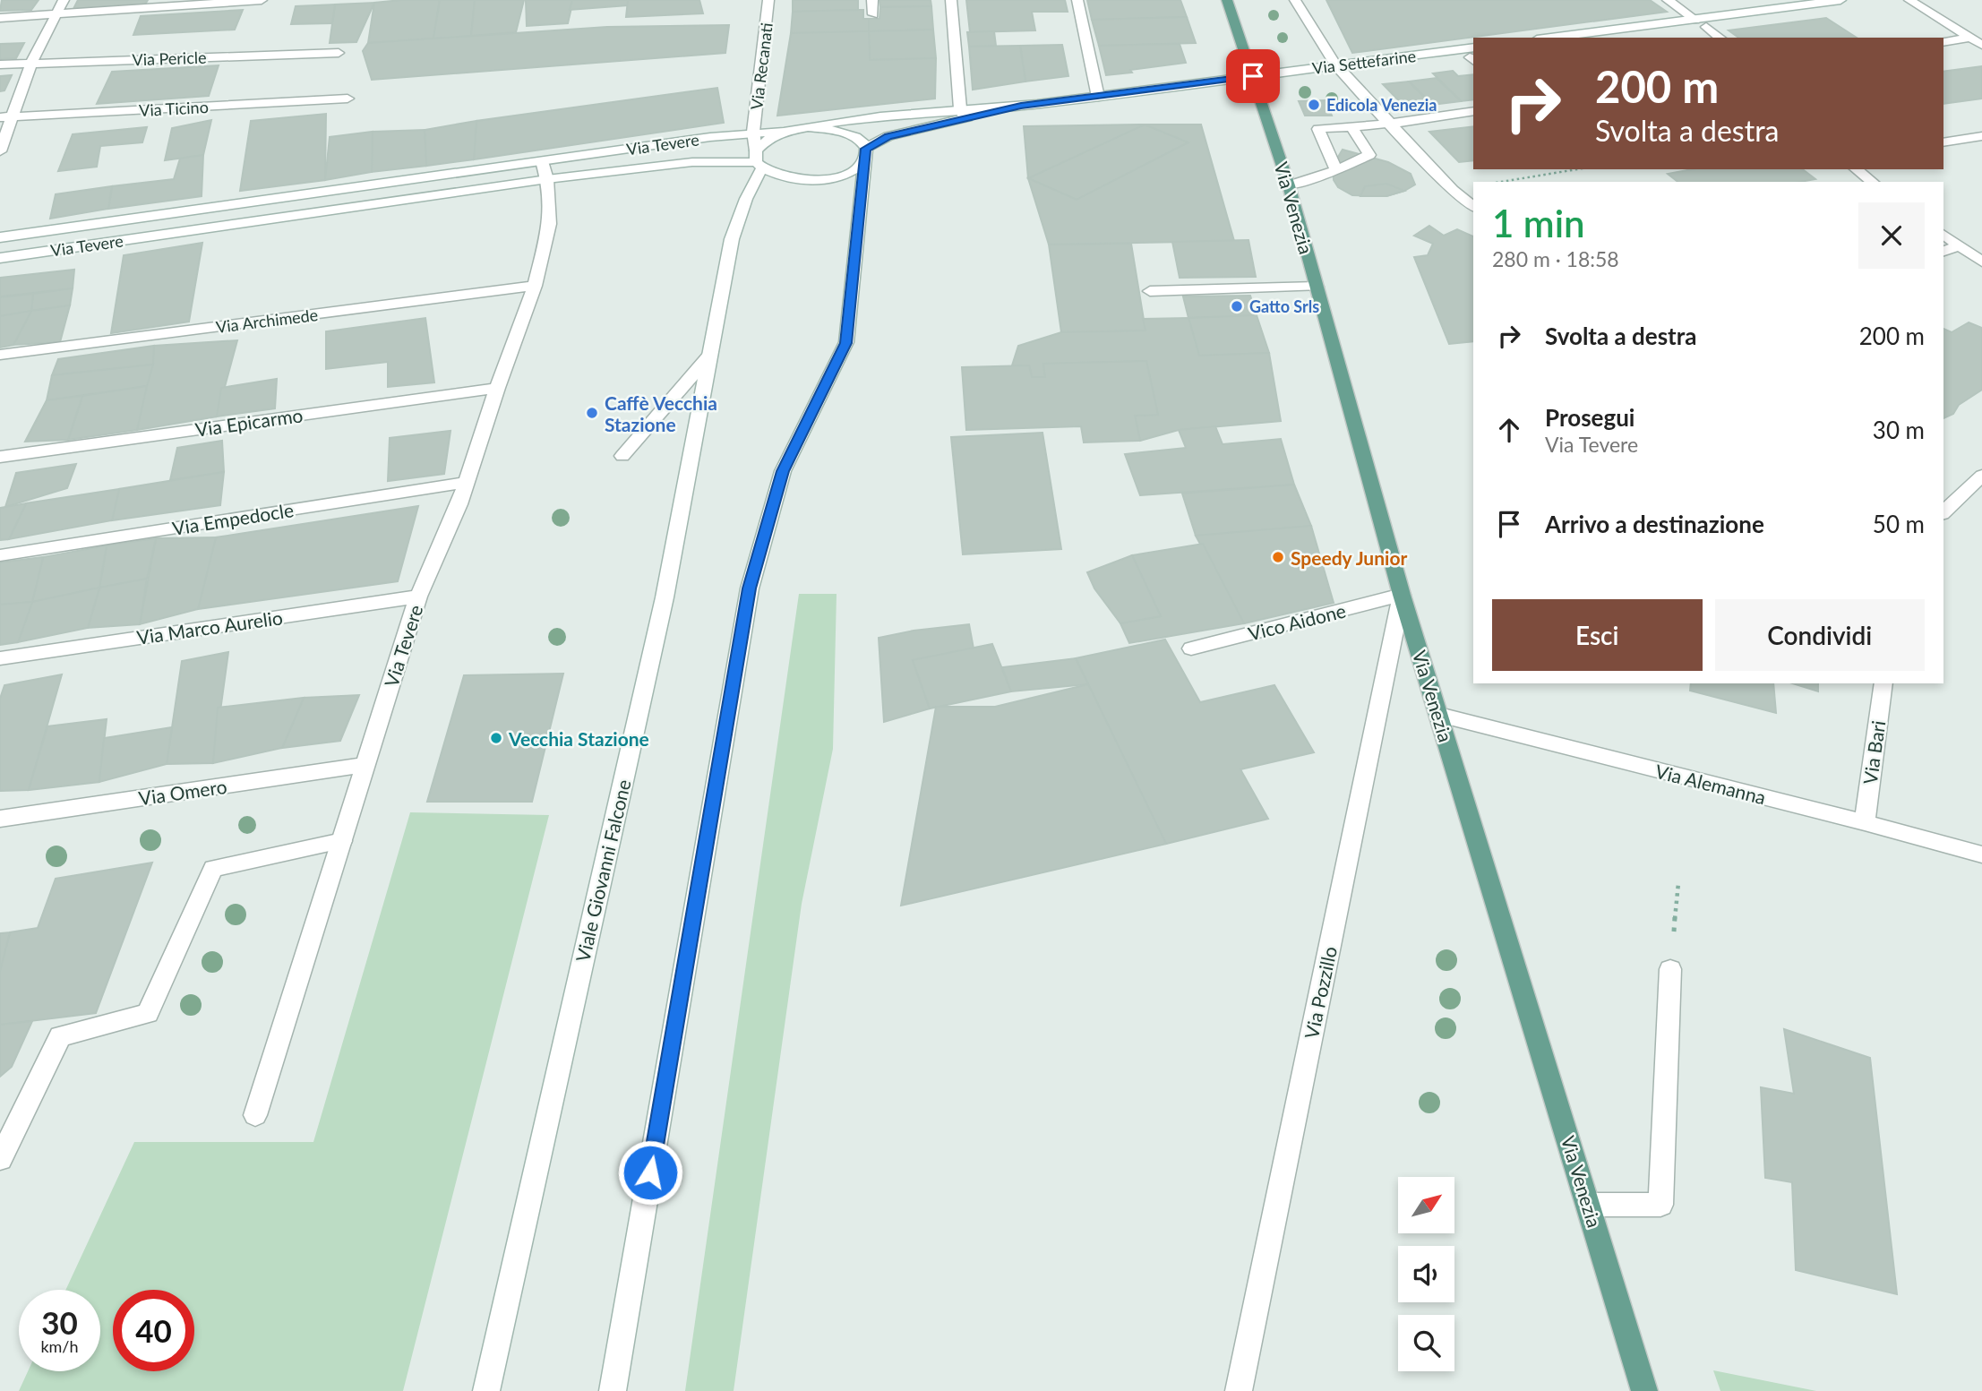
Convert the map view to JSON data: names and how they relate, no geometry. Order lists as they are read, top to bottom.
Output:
{
  "streets": {
    "main road": ["Via Venezia"],
    "street": [
      "Via Pericle",
      "Via Settefarine",
      "Via Recanati",
      "Via Ticino",
      "Via Tevere",
      "Via Archimede",
      "Via Epicarmo",
      "Via Empedocle",
      "Vico Aidone",
      "Via Marco Aurelio",
      "Via Bari",
      "Via Alemanna",
      "Via Omero",
      "Viale Giovanni Falcone",
      "Via Pozzillo"
    ]
  },
  "crossings": [
    ["Via Settefarine", "Via Venezia"],
    ["Via Recanati", "Via Tevere"],
    ["Via Recanati", "Viale Giovanni Falcone"],
    ["Via Tevere", "Via Archimede"],
    ["Via Tevere", "Via Epicarmo"],
    ["Via Tevere", "Via Empedocle"],
    ["Via Tevere", "Via Marco Aurelio"],
    ["Via Tevere", "Via Omero"],
    ["Via Tevere", "Viale Giovanni Falcone"],
    ["Via Venezia", "Vico Aidone"],
    ["Via Venezia", "Via Alemanna"],
    ["Via Venezia", "Via Pozzillo"],
    ["Vico Aidone", "Via Pozzillo"],
    ["Via Bari", "Via Alemanna"]
  ],
  "places": [
    "Edicola Venezia",
    "Gatto Srls",
    "Caffè Vecchia Stazione",
    "Speedy Junior",
    "Vecchia Stazione"
  ],
  "north": "top right",
  "page": {
    "turn": ["200 m", "Svolta a destra"],
    "heading": ["1 min", "280 m · 18:58"],
    "list": [
      {
        "name": "Svolta a destra",
        "value": "200 m"
      },
      {
        "name": "Prosegui",
        "note": "Via Tevere",
        "value": "30 m"
      },
      {
        "name": "Arrivo a destinazione",
        "value": "50 m"
      }
    ],
    "buttons": ["Esci", "Condividi"],
    "speed": "30 km/h",
    "limit": "40"
  }
}
